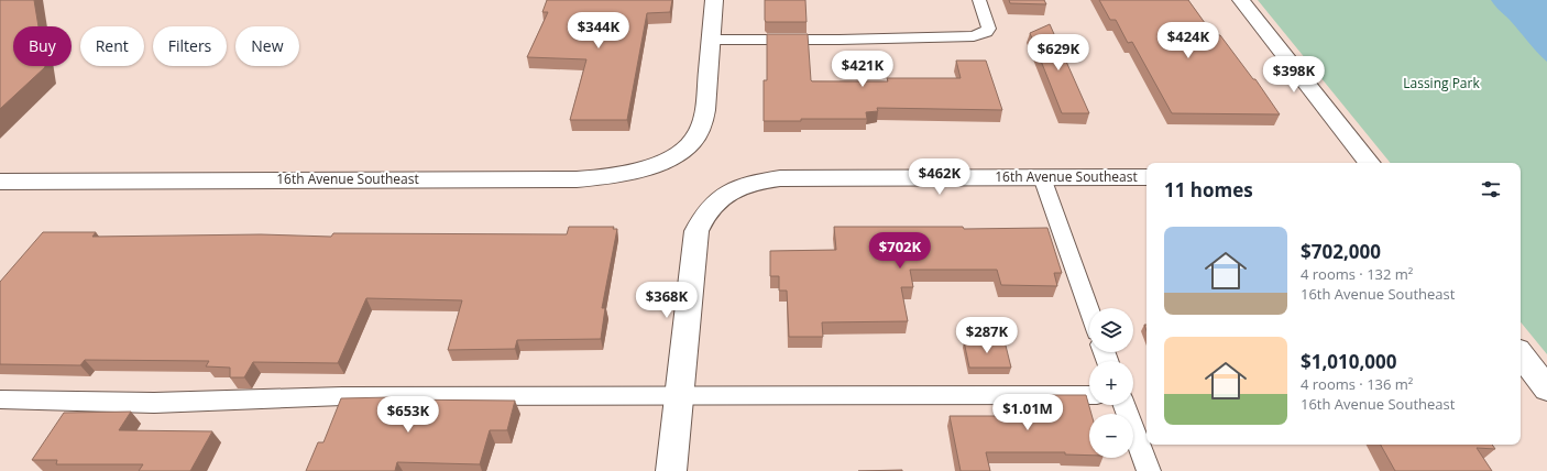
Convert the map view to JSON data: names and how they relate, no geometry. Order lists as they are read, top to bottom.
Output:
{
  "streets": {
    "street": ["16th Avenue Southeast"]
  },
  "parks": ["Lassing Park"],
  "page": {
    "price": [
      "$344K",
      "$424K",
      "$629K",
      "$421K",
      "$398K",
      "$462K",
      "$702K",
      "$368K",
      "$287K",
      "$1.01M",
      "$653K"
    ],
    "chip": [
      "Buy",
      "Rent",
      "Filters",
      "New"
    ],
    "heading": "11 homes",
    "list": [
      {
        "name": "$702,000",
        "note": "4 rooms · 132 m² · 16th Avenue Southeast"
      },
      {
        "name": "$1,010,000",
        "note": "4 rooms · 136 m² · 16th Avenue Southeast"
      }
    ],
    "map_buttons": ["+", "−"]
  }
}
